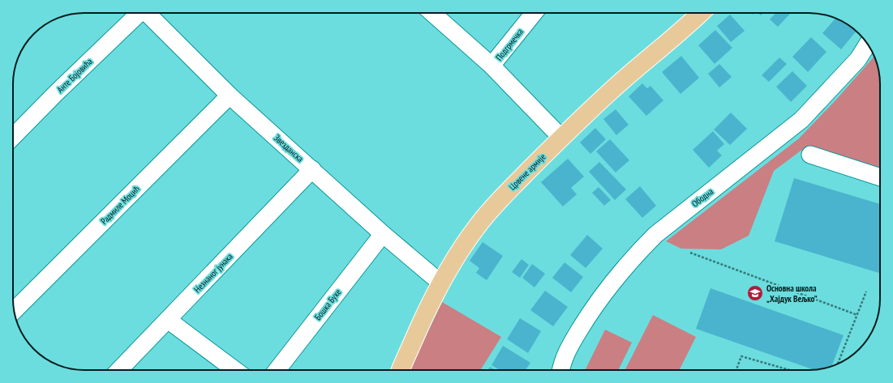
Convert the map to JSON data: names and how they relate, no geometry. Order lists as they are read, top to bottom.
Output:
{
  "streets": {
    "main road": ["Црвене армије"],
    "street": [
      "Подгрмечка",
      "Анте Бојовића",
      "Звезданска",
      "Ободна",
      "Радмиле Моцић",
      "Незнаног јунака",
      "Бошка Бухе"
    ]
  },
  "crossings": [
    ["Звезданска", "Црвене армије"],
    ["Звезданска", "Радмиле Моцић"],
    ["Звезданска", "Незнаног јунака"],
    ["Звезданска", "Бошка Бухе"]
  ],
  "places": {
    "school or university": ["Основна школа „Хајдук Вељко”"]
  }
}
